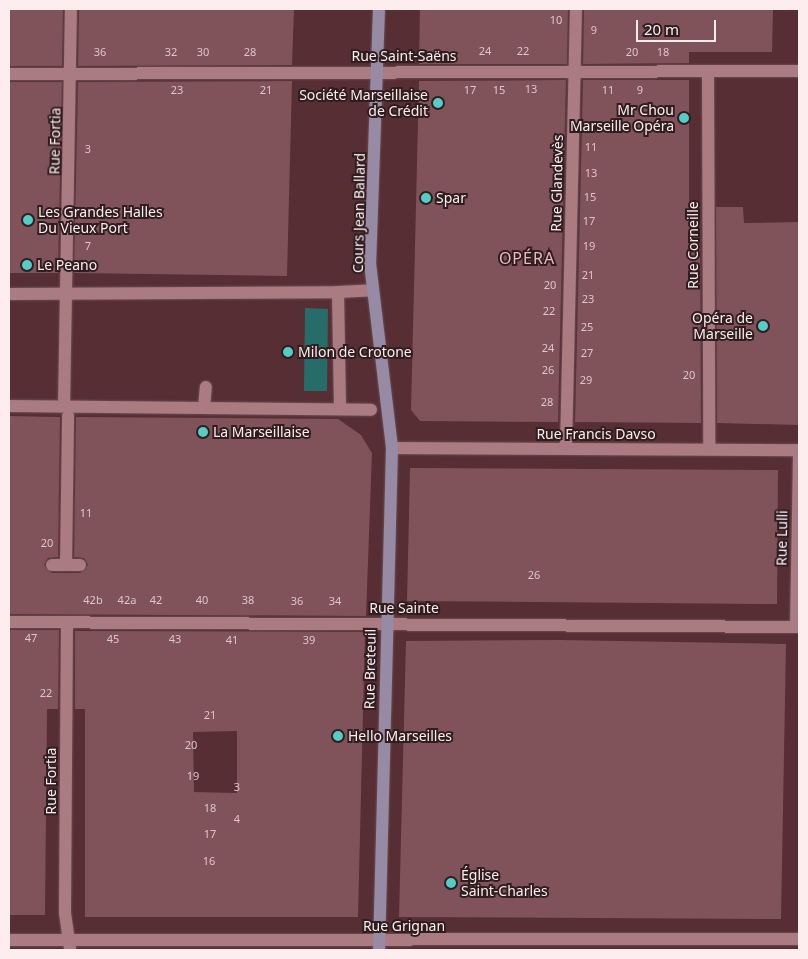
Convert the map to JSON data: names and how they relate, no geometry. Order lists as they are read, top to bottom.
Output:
{
  "streets": {
    "street": [
      "Rue Saint-Saëns",
      "Rue Fortia",
      "Rue Glandevès",
      "Cours Jean Ballard",
      "Rue Corneille",
      "Rue Francis Davso",
      "Rue Lulli",
      "Rue Sainte",
      "Rue Breteuil",
      "Rue Grignan"
    ]
  },
  "crossings": [
    ["Rue Saint-Saëns", "Rue Fortia"],
    ["Rue Saint-Saëns", "Rue Glandevès"],
    ["Rue Saint-Saëns", "Cours Jean Ballard"],
    ["Rue Saint-Saëns", "Rue Corneille"],
    ["Rue Fortia", "Rue Sainte"],
    ["Rue Fortia", "Rue Grignan"],
    ["Rue Glandevès", "Rue Francis Davso"],
    ["Cours Jean Ballard", "Rue Francis Davso"],
    ["Cours Jean Ballard", "Rue Breteuil"],
    ["Rue Corneille", "Rue Francis Davso"],
    ["Rue Francis Davso", "Rue Lulli"],
    ["Rue Francis Davso", "Rue Breteuil"],
    ["Rue Lulli", "Rue Sainte"],
    ["Rue Sainte", "Rue Breteuil"],
    ["Rue Breteuil", "Rue Grignan"]
  ],
  "districts": ["OPÉRA"],
  "places": [
    "Société Marseillaise de Crédit",
    "Mr Chou Marseille Opéra",
    "Spar",
    "Les Grandes Halles Du Vieux Port",
    "Le Peano",
    "Opéra de Marseille",
    "Milon de Crotone",
    "La Marseillaise",
    "Hello Marseilles",
    "Église Saint-Charles"
  ],
  "house_numbers": [
    "10",
    "9",
    "24",
    "22",
    "36",
    "32",
    "30",
    "28",
    "20",
    "18",
    "13",
    "23",
    "21",
    "17",
    "15",
    "11",
    "9",
    "11",
    "3",
    "13",
    "15",
    "17",
    "7",
    "19",
    "21",
    "20",
    "23",
    "22",
    "25",
    "24",
    "27",
    "26",
    "20",
    "29",
    "28",
    "11",
    "20",
    "26",
    "42b",
    "42a",
    "42",
    "40",
    "38",
    "36",
    "34",
    "47",
    "45",
    "43",
    "41",
    "39",
    "22",
    "21",
    "20",
    "19",
    "3",
    "18",
    "4",
    "17",
    "16"
  ],
  "scale_bar": "20 m"
}
